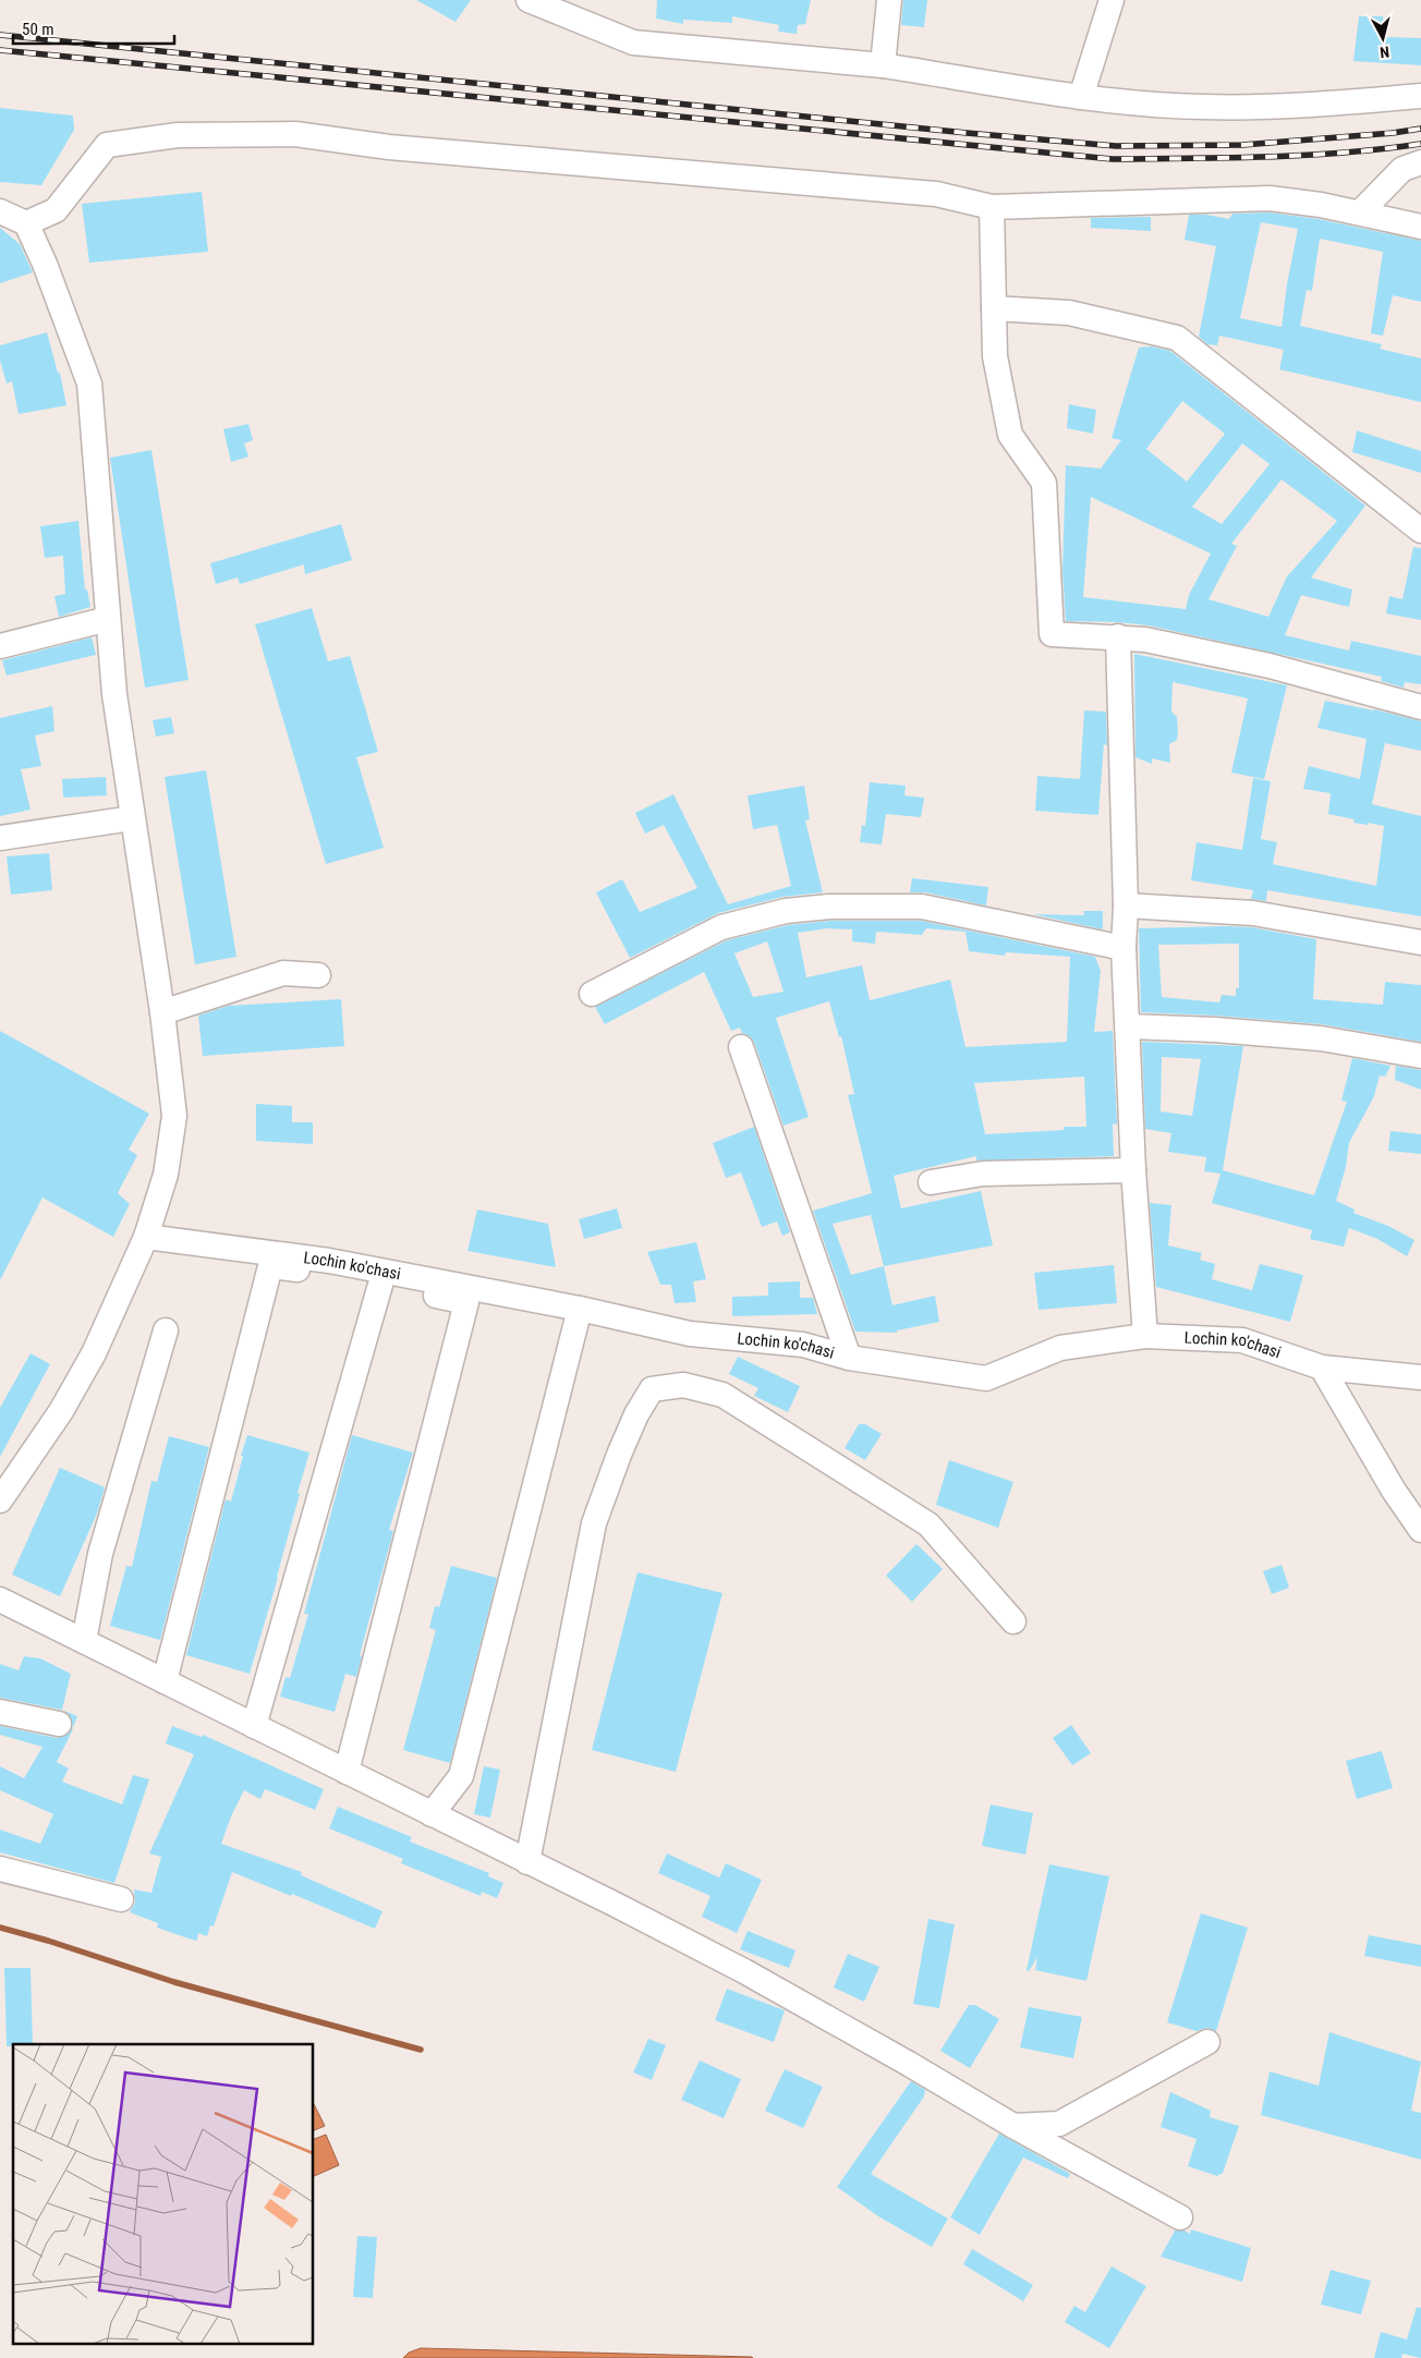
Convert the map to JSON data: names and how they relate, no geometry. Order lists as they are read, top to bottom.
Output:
{
  "streets": {
    "street": ["Lochin ko'chasi"]
  },
  "scale_bar": "50 m",
  "north": "bottom"
}
